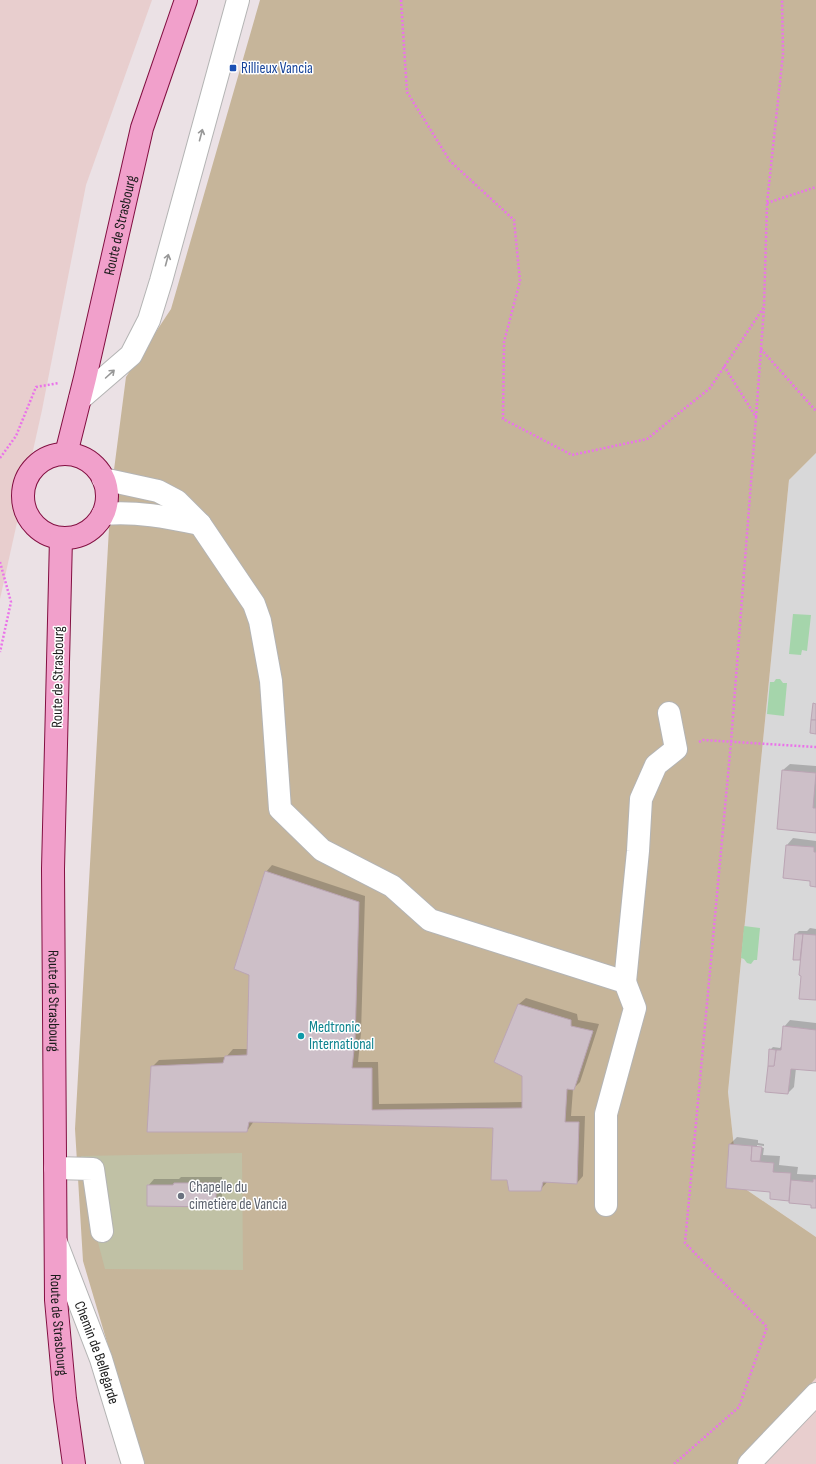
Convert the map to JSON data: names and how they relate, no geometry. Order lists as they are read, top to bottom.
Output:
{
  "streets": {
    "main road": ["Route de Strasbourg"],
    "street": ["Chemin de Bellegarde"]
  },
  "crossings": [
    ["Route de Strasbourg", "Chemin de Bellegarde"]
  ],
  "places": {
    "transit": ["Rillieux Vancia"],
    "other": ["Medtronic International", "Chapelle du cimetière de Vancia"]
  }
}
